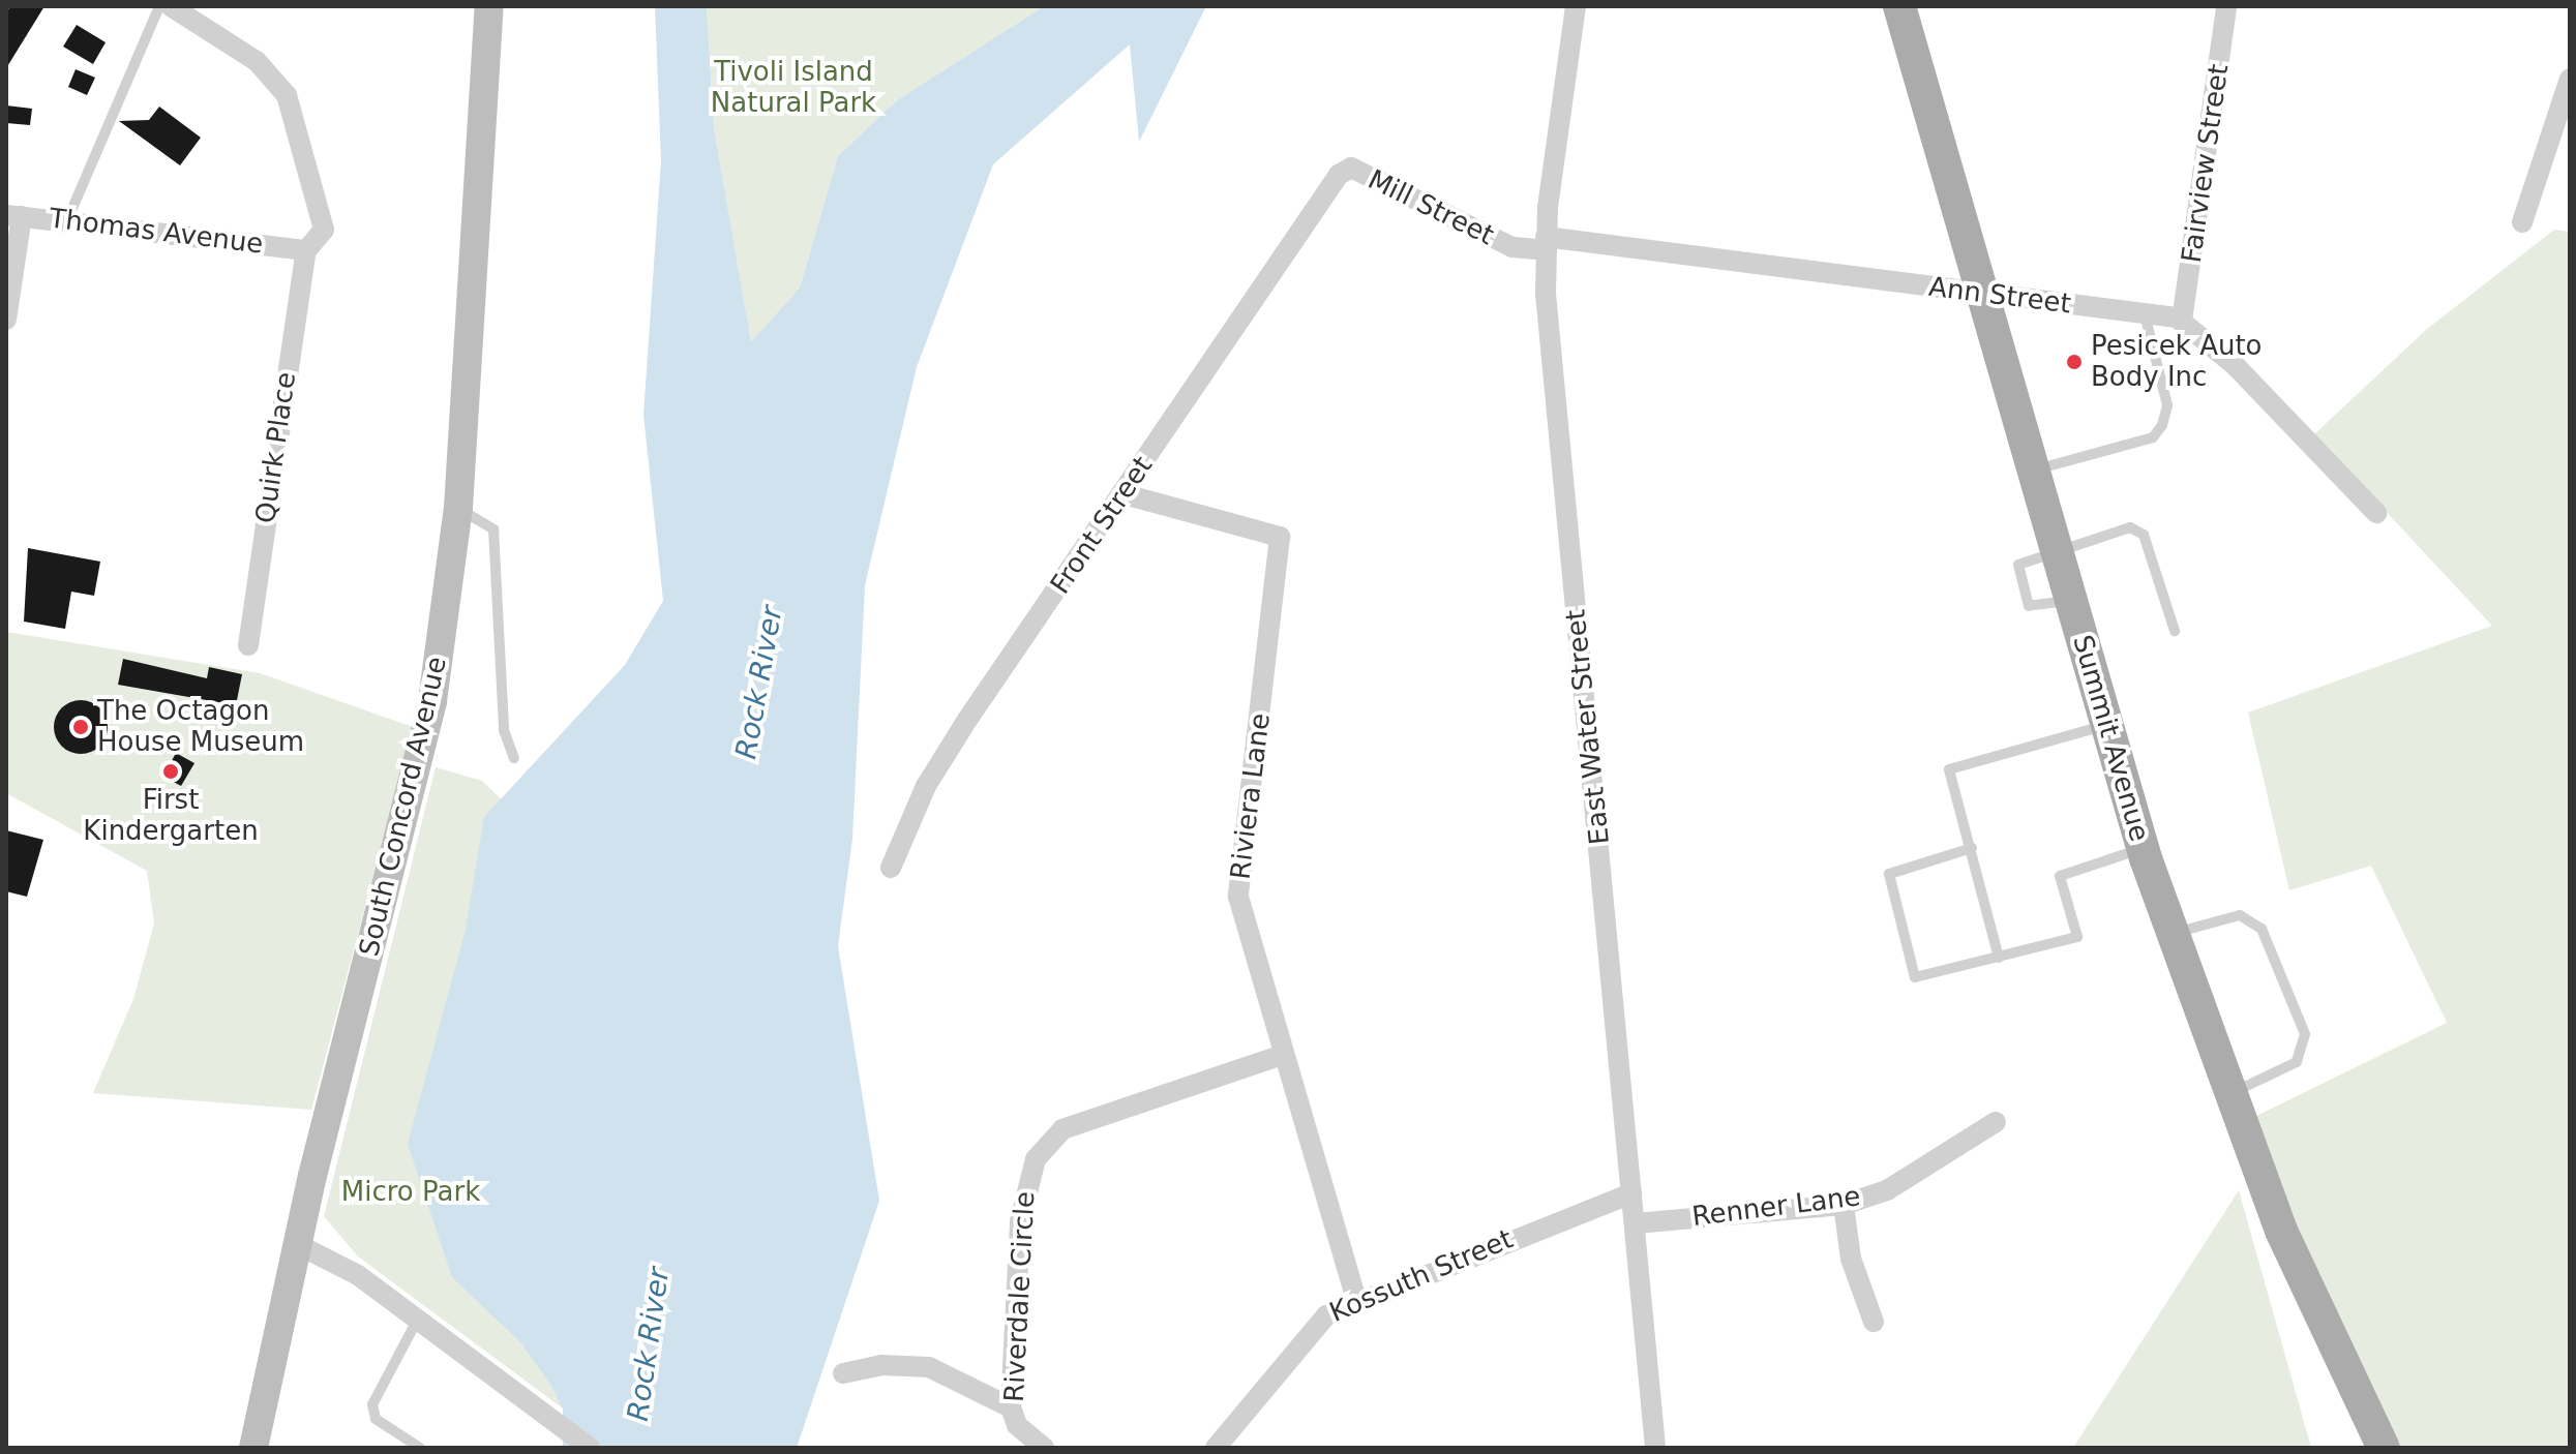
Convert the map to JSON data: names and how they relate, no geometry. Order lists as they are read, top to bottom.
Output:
{
  "streets": {
    "main road": ["Summit Avenue"],
    "street": [
      "Fairview Street",
      "Mill Street",
      "Thomas Avenue",
      "Ann Street",
      "Quirk Place",
      "Front Street",
      "East Water Street",
      "Riviera Lane",
      "South Concord Avenue",
      "Renner Lane",
      "Kossuth Street",
      "Riverdale Circle"
    ]
  },
  "crossings": [
    ["Fairview Street", "Ann Street"],
    ["Mill Street", "Ann Street"],
    ["Mill Street", "Front Street"],
    ["Mill Street", "East Water Street"],
    ["Thomas Avenue", "Quirk Place"],
    ["Ann Street", "East Water Street"],
    ["Ann Street", "Summit Avenue"],
    ["Front Street", "Riviera Lane"],
    ["East Water Street", "Renner Lane"],
    ["East Water Street", "Kossuth Street"],
    ["Riviera Lane", "Kossuth Street"],
    ["Riviera Lane", "Riverdale Circle"]
  ],
  "water": ["Rock River"],
  "parks": ["Tivoli Island Natural Park", "Micro Park"],
  "places": ["Pesicek Auto Body Inc", "The Octagon House Museum", "First Kindergarten"]
}
